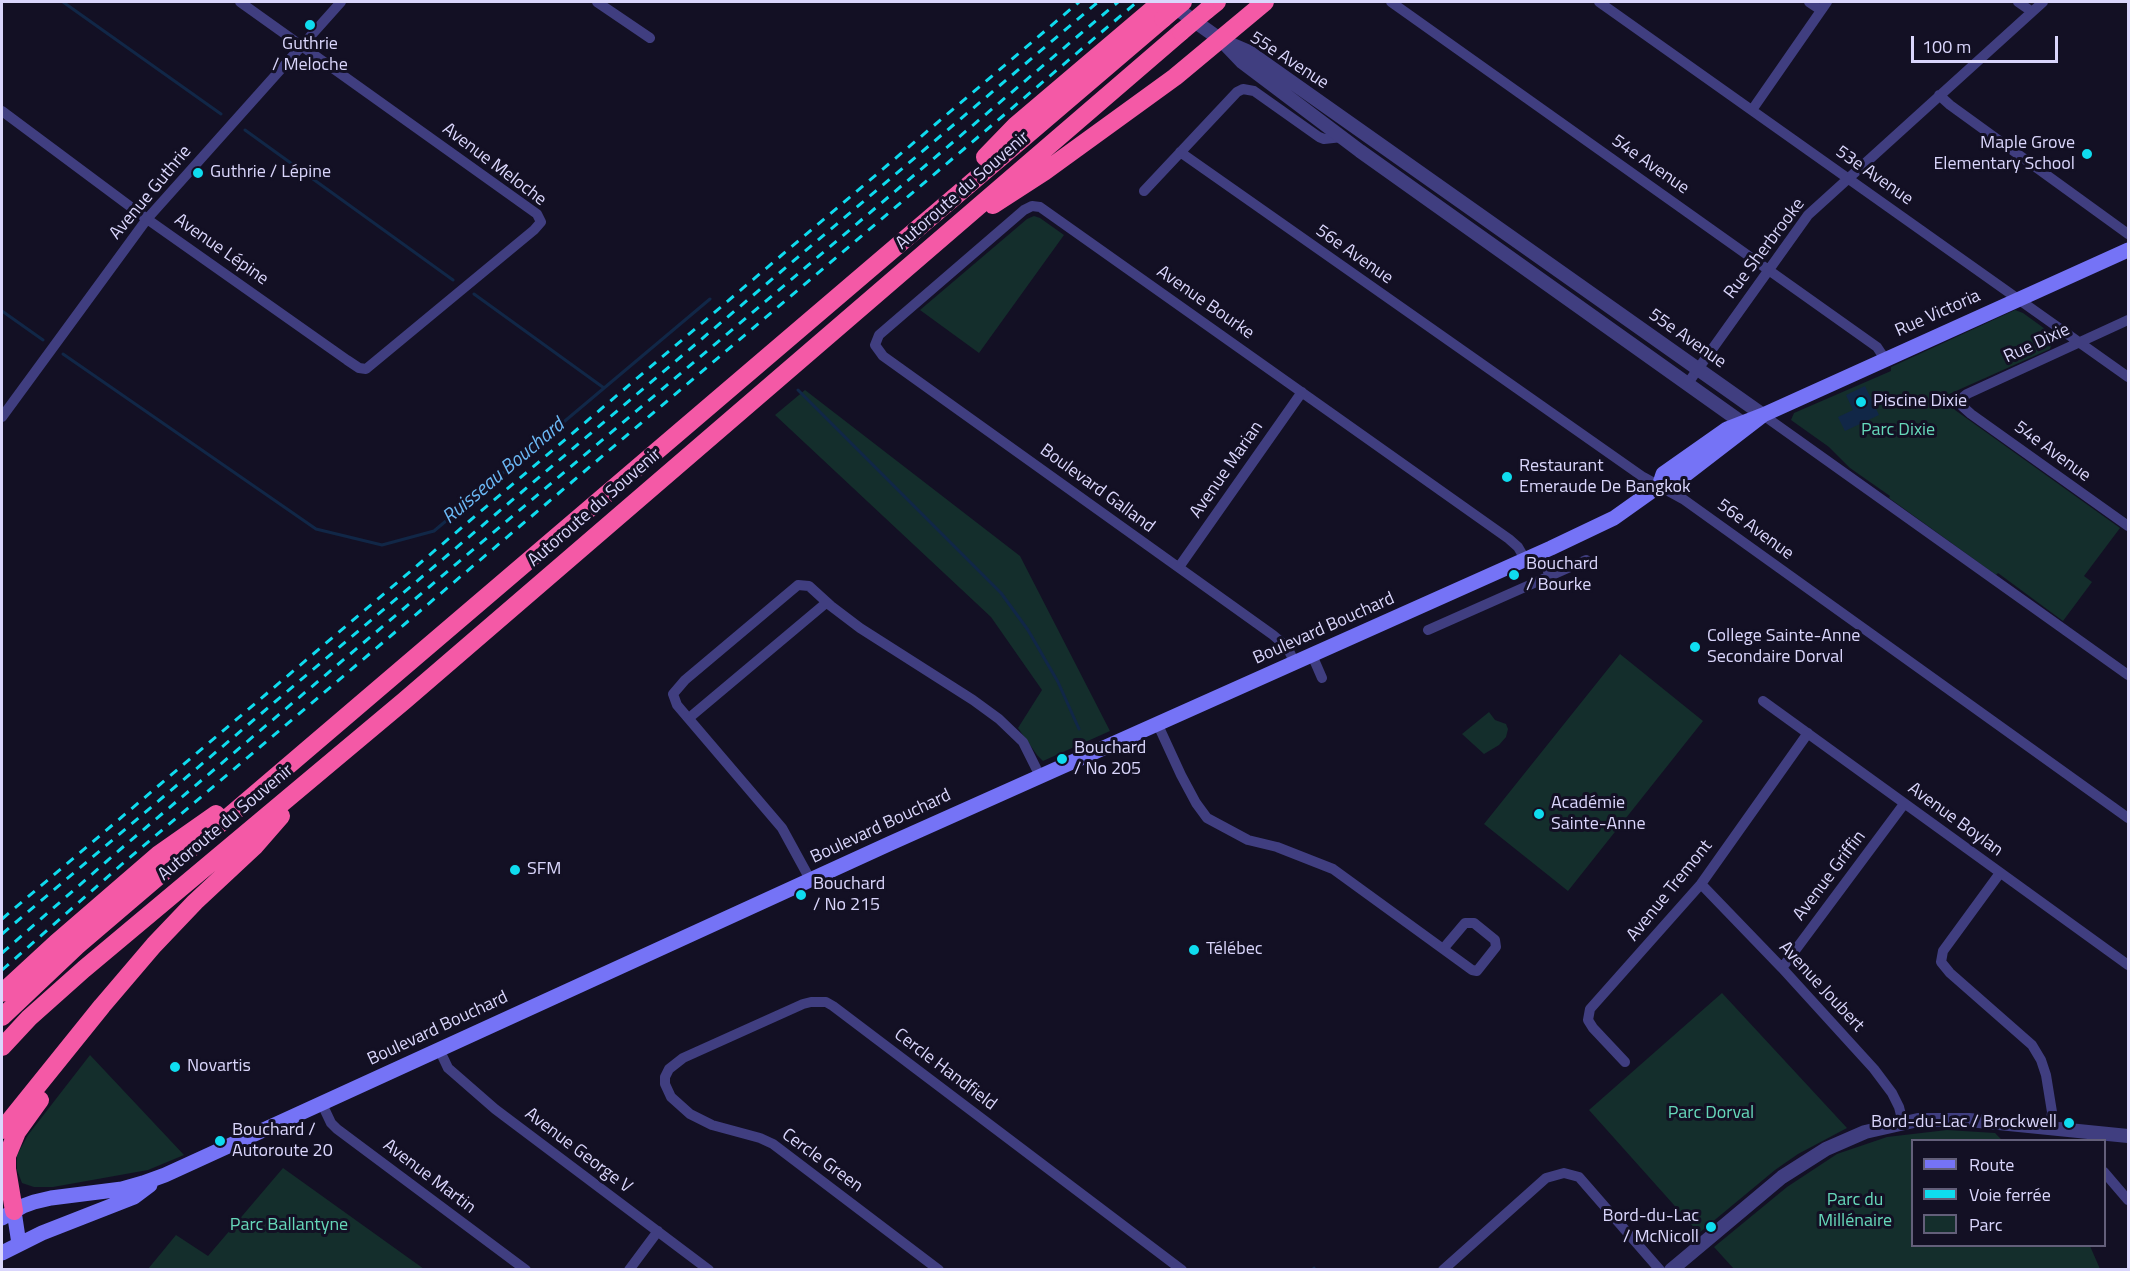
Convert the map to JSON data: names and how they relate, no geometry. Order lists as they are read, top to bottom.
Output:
{
  "streets": {
    "highway": ["Autoroute du Souvenir"],
    "main road": ["Rue Victoria", "Boulevard Bouchard"],
    "street": [
      "55e Avenue",
      "Avenue Meloche",
      "54e Avenue",
      "53e Avenue",
      "Avenue Guthrie",
      "Rue Sherbrooke",
      "Avenue Lépine",
      "56e Avenue",
      "Avenue Bourke",
      "Rue Dixie",
      "Avenue Marian",
      "Boulevard Galland",
      "Avenue Boylan",
      "Avenue Griffin",
      "Avenue Tremont",
      "Avenue Joubert",
      "Cercle Handfield",
      "Avenue George V",
      "Cercle Green",
      "Avenue Martin"
    ]
  },
  "crossings": [
    ["55e Avenue", "Autoroute du Souvenir"],
    ["55e Avenue", "Rue Sherbrooke"],
    ["55e Avenue", "Rue Victoria"],
    ["Avenue Meloche", "Avenue Guthrie"],
    ["Avenue Meloche", "Avenue Lépine"],
    ["54e Avenue", "Rue Sherbrooke"],
    ["54e Avenue", "Rue Victoria"],
    ["54e Avenue", "Rue Dixie"],
    ["53e Avenue", "Rue Sherbrooke"],
    ["53e Avenue", "Rue Victoria"],
    ["53e Avenue", "Rue Dixie"],
    ["Avenue Guthrie", "Avenue Lépine"],
    ["56e Avenue", "Rue Victoria"],
    ["Avenue Bourke", "Avenue Marian"],
    ["Avenue Bourke", "Boulevard Galland"],
    ["Avenue Bourke", "Boulevard Bouchard"],
    ["Rue Victoria", "Boulevard Bouchard"],
    ["Avenue Marian", "Boulevard Galland"],
    ["Boulevard Galland", "Boulevard Bouchard"],
    ["Boulevard Bouchard", "Avenue George V"],
    ["Boulevard Bouchard", "Avenue Martin"],
    ["Avenue Boylan", "Avenue Griffin"],
    ["Avenue Boylan", "Avenue Tremont"],
    ["Avenue Griffin", "Avenue Joubert"],
    ["Avenue Tremont", "Avenue Joubert"],
    ["Cercle Handfield", "Cercle Green"]
  ],
  "water": ["Ruisseau Bouchard"],
  "parks": [
    "Parc Dixie",
    "Parc Dorval",
    "Parc du Millénaire",
    "Parc Ballantyne"
  ],
  "places": [
    "Guthrie / Meloche",
    "Maple Grove Elementary School",
    "Guthrie / Lépine",
    "Piscine Dixie",
    "Restaurant Emeraude De Bangkok",
    "Bouchard / Bourke",
    "College Sainte-Anne Secondaire Dorval",
    "Bouchard / No 205",
    "Académie Sainte-Anne",
    "SFM",
    "Bouchard / No 215",
    "Télébec",
    "Novartis",
    "Bord-du-Lac / Brockwell",
    "Bouchard / Autoroute 20",
    "Bord-du-Lac / McNicoll"
  ],
  "legend": ["Route", "Voie ferrée", "Parc"],
  "scale_bar": "100 m"
}
